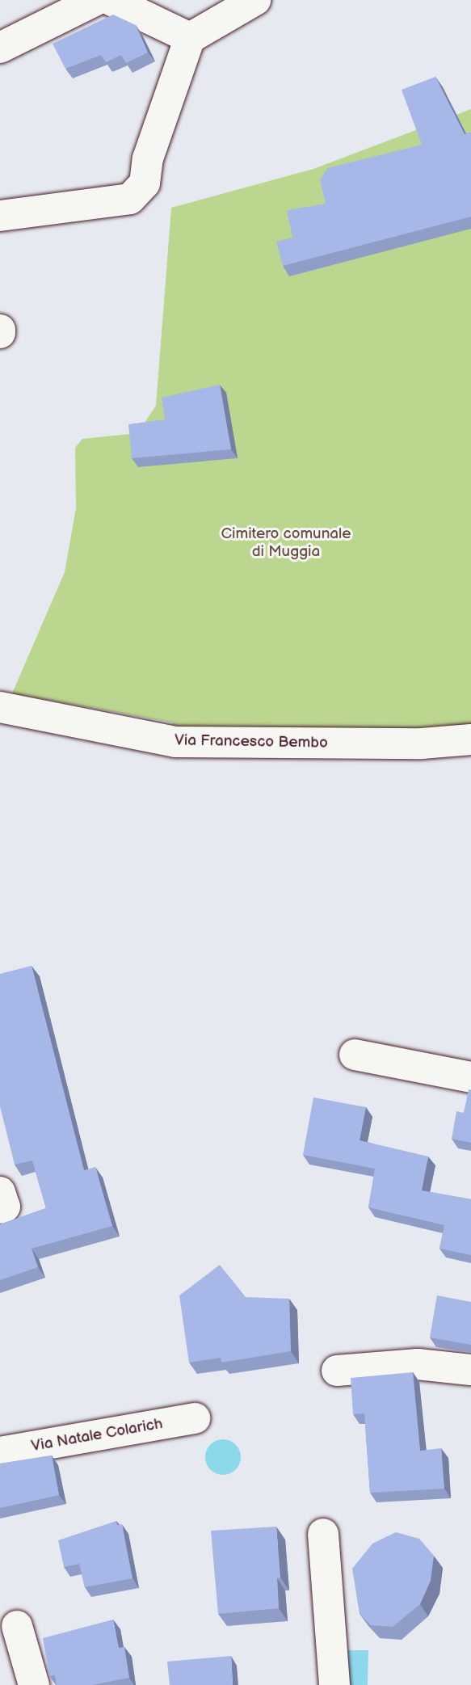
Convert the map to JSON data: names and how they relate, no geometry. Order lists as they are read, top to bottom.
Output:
{
  "streets": {
    "street": ["Via Francesco Bembo", "Via Natale Colarich"]
  },
  "parks": ["Cimitero comunale di Muggia"]
}
